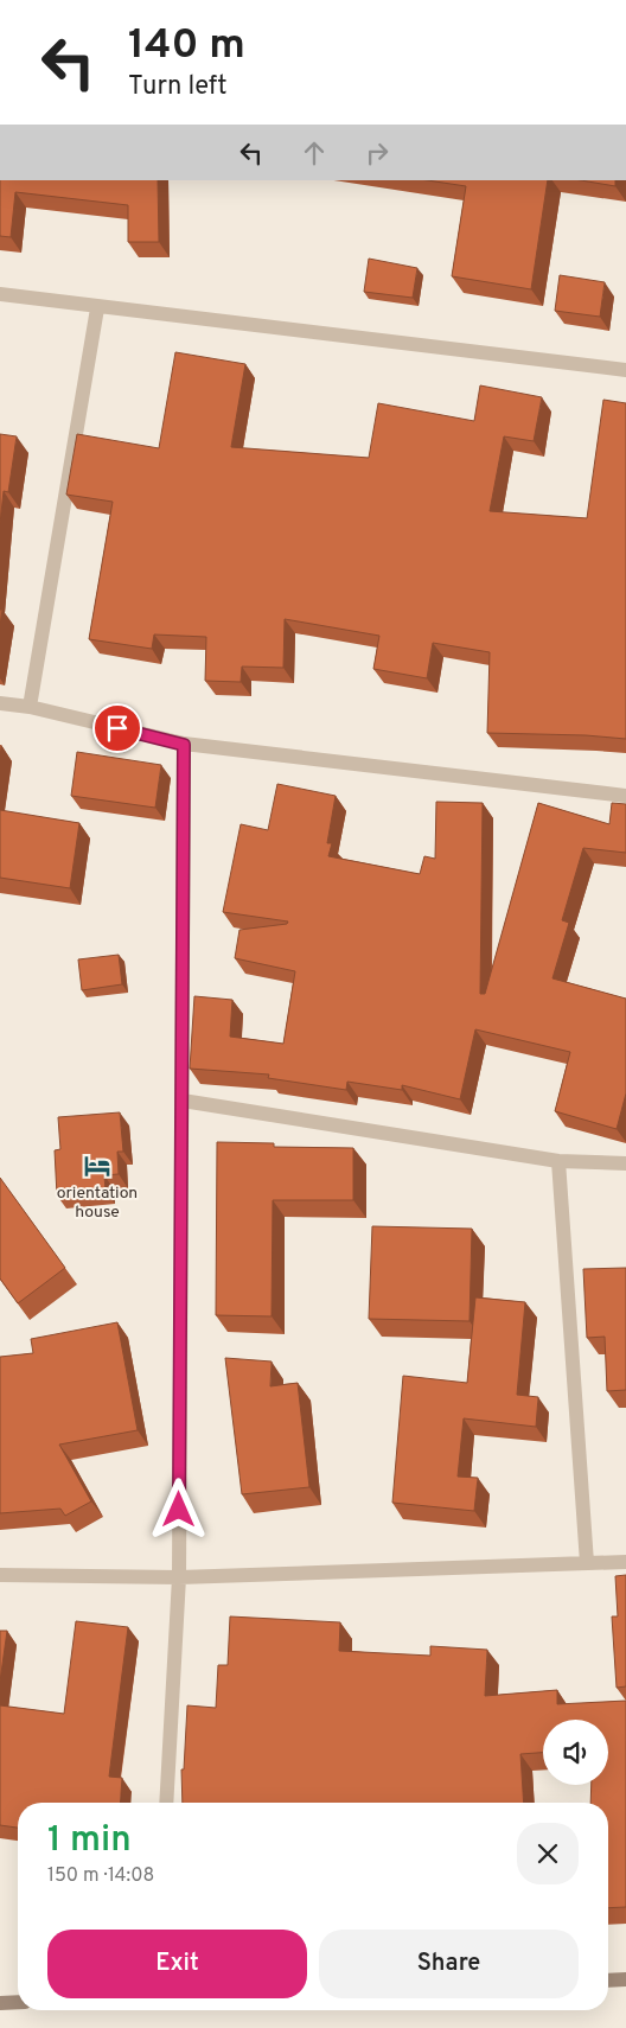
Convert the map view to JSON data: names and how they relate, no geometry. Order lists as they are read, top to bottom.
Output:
{
  "places": {
    "hotel": ["orientation house"]
  },
  "page": {
    "turn": ["140 m", "Turn left"],
    "heading": ["1 min", "150 m · 14:08"],
    "buttons": ["Exit", "Share"]
  }
}
